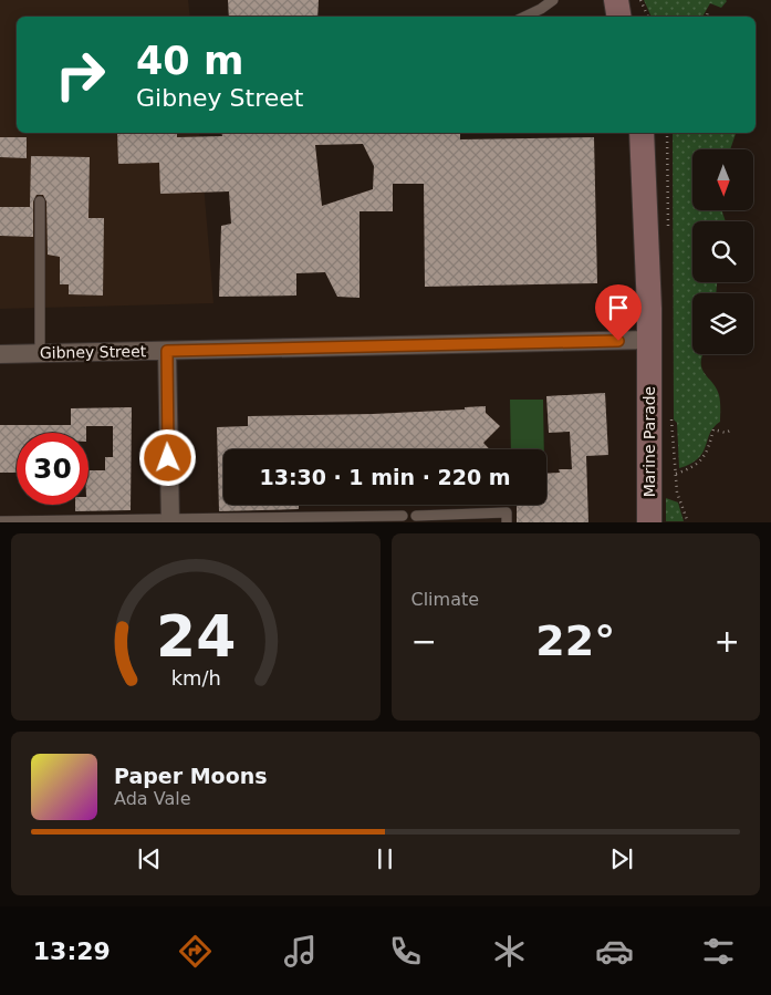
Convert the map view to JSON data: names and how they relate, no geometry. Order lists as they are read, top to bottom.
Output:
{
  "streets": {
    "main road": ["Marine Parade"],
    "street": ["Gibney Street"]
  },
  "crossings": [
    ["Gibney Street", "Marine Parade"]
  ],
  "north": "bottom",
  "page": {
    "turn": ["40 m", "Gibney Street"],
    "limit": "30",
    "trip": "13:30 · 1 min · 220 m",
    "tile": "Climate",
    "heat": ["−", "22°", "+"],
    "song": ["Paper Moons", "Ada Vale"],
    "tabs": "13:29",
    "gauge": ["24", "km/h"]
  }
}
